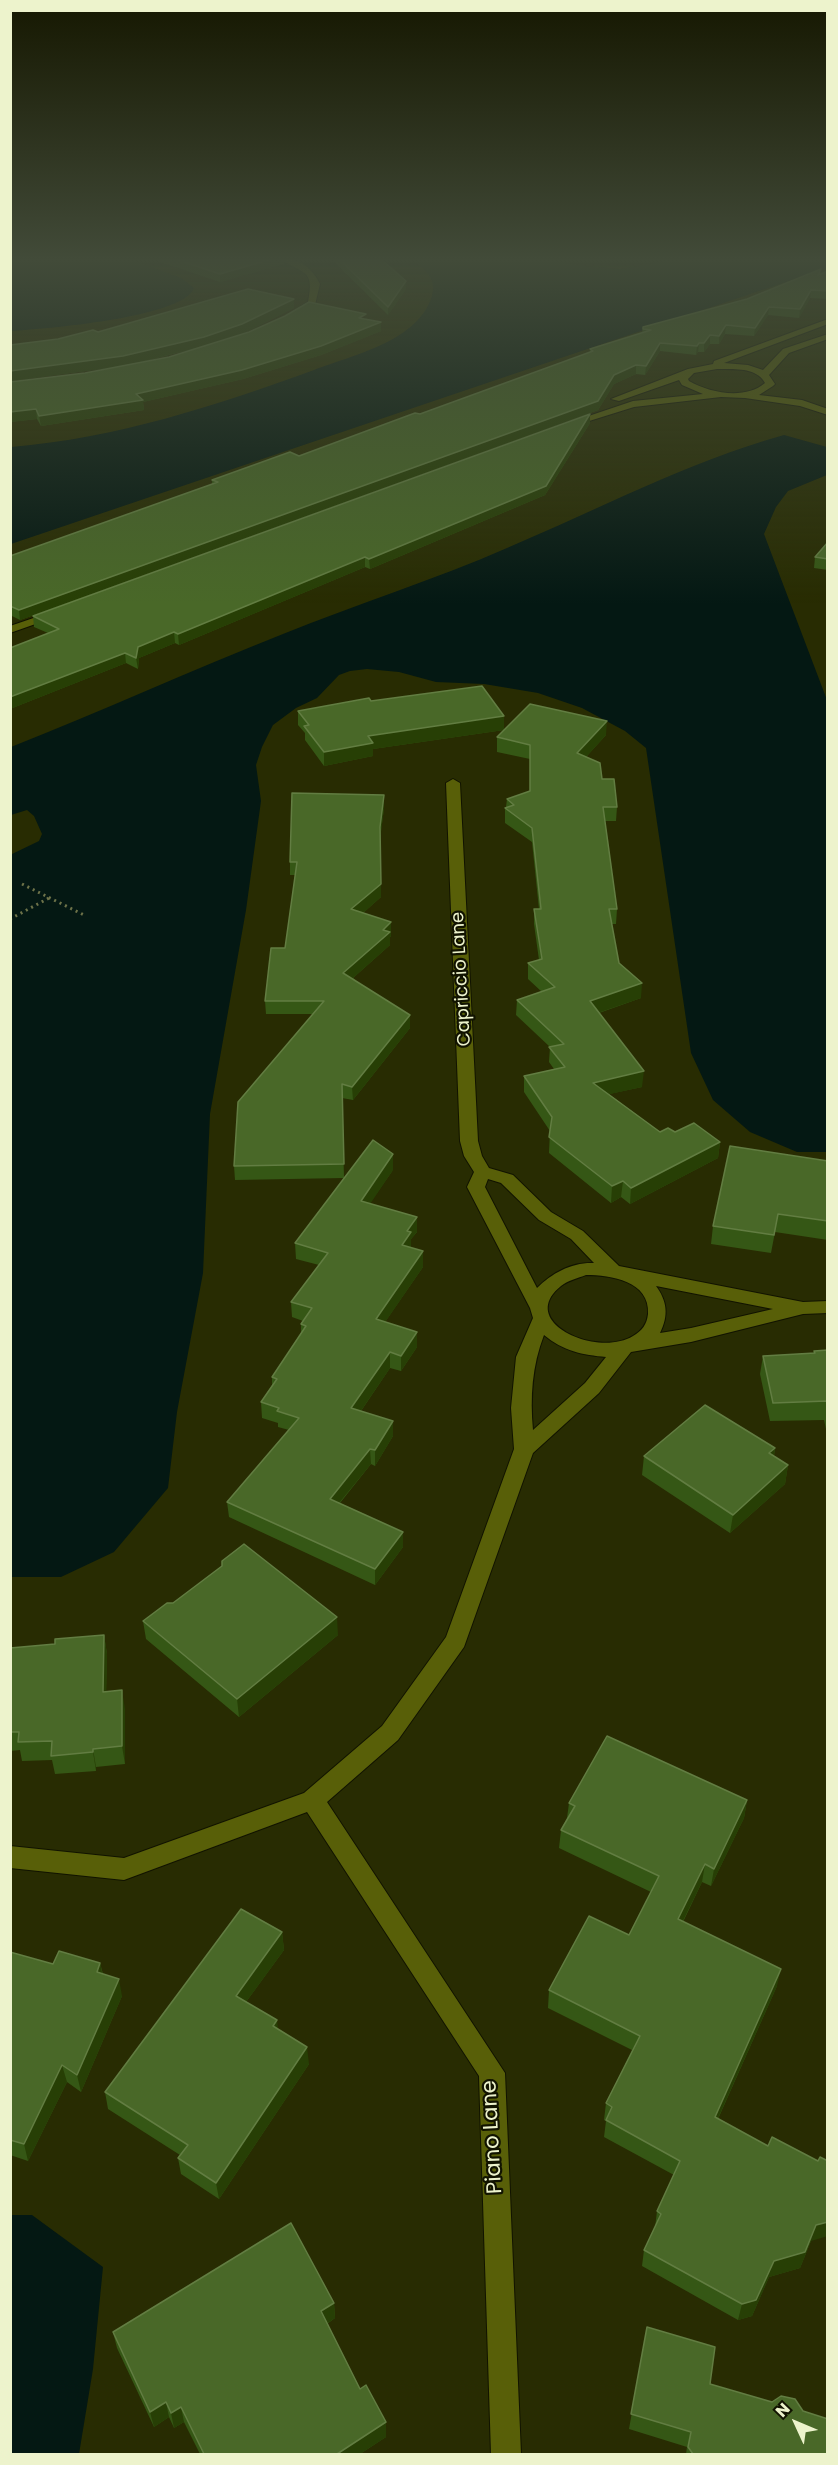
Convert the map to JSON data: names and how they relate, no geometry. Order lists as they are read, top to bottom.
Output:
{
  "streets": {
    "street": ["Capriccio Lane", "Piano Lane"]
  },
  "north": "top left"
}
